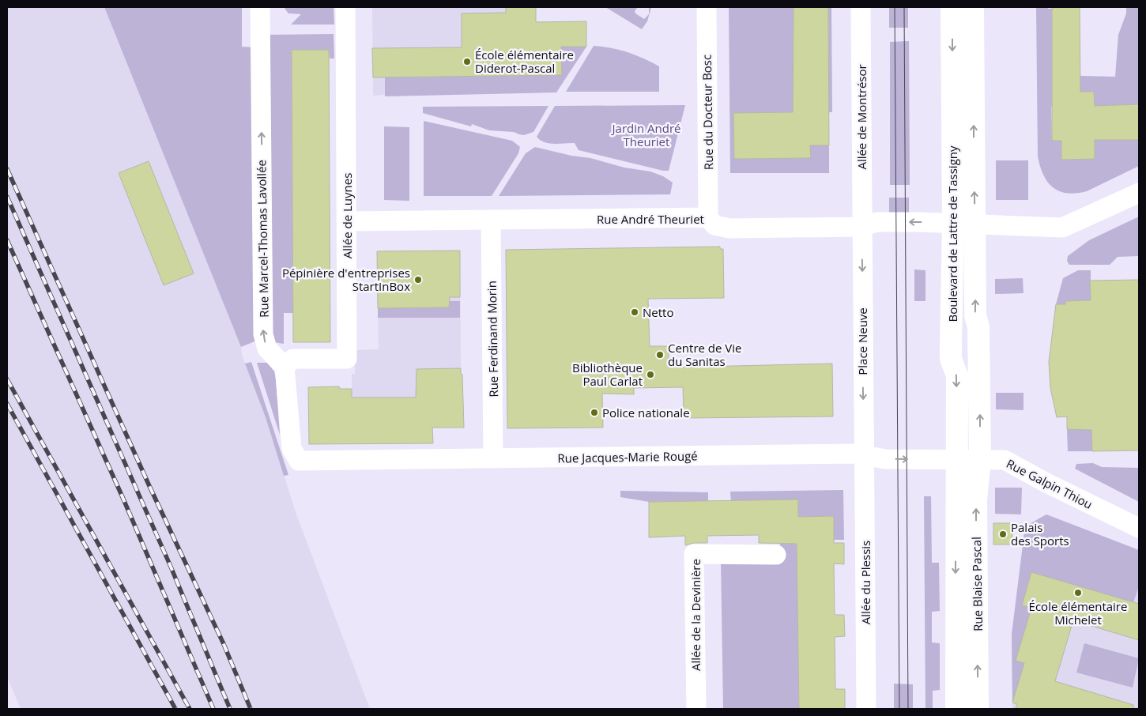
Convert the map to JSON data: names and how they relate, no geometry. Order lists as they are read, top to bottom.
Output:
{
  "streets": {
    "street": [
      "Rue du Docteur Bosc",
      "Allée de Montrésor",
      "Allée de Luynes",
      "Rue André Theuriet",
      "Boulevard de Lattre de Tassigny",
      "Rue Marcel-Thomas Lavollée",
      "Rue Ferdinand Morin",
      "Place Neuve",
      "Rue Jacques-Marie Rougé",
      "Rue Galpin Thiou",
      "Allée du Plessis",
      "Rue Blaise Pascal",
      "Allée de la Devinière"
    ]
  },
  "crossings": [
    ["Rue du Docteur Bosc", "Rue André Theuriet"],
    ["Allée de Montrésor", "Rue André Theuriet"],
    ["Allée de Montrésor", "Place Neuve"],
    ["Allée de Luynes", "Rue André Theuriet"],
    ["Allée de Luynes", "Rue Marcel-Thomas Lavollée"],
    ["Allée de Luynes", "Rue Jacques-Marie Rougé"],
    ["Rue André Theuriet", "Boulevard de Lattre de Tassigny"],
    ["Rue André Theuriet", "Rue Ferdinand Morin"],
    ["Rue André Theuriet", "Place Neuve"],
    ["Boulevard de Lattre de Tassigny", "Rue Jacques-Marie Rougé"],
    ["Boulevard de Lattre de Tassigny", "Rue Galpin Thiou"],
    ["Boulevard de Lattre de Tassigny", "Rue Blaise Pascal"],
    ["Rue Marcel-Thomas Lavollée", "Rue Jacques-Marie Rougé"],
    ["Rue Ferdinand Morin", "Rue Jacques-Marie Rougé"],
    ["Place Neuve", "Rue Jacques-Marie Rougé"],
    ["Place Neuve", "Allée du Plessis"],
    ["Rue Jacques-Marie Rougé", "Rue Galpin Thiou"],
    ["Rue Jacques-Marie Rougé", "Allée du Plessis"],
    ["Rue Jacques-Marie Rougé", "Rue Blaise Pascal"],
    ["Rue Galpin Thiou", "Rue Blaise Pascal"]
  ],
  "one_way": ["Rue Marcel-Thomas Lavollée", "Place Neuve"],
  "parks": ["Jardin André Theuriet"],
  "places": [
    "École élémentaire Diderot-Pascal",
    "Pépinière d'entreprises StartInBox",
    "Netto",
    "Centre de Vie du Sanitas",
    "Bibliothèque Paul Carlat",
    "Police nationale",
    "Palais des Sports",
    "École élémentaire Michelet"
  ]
}
